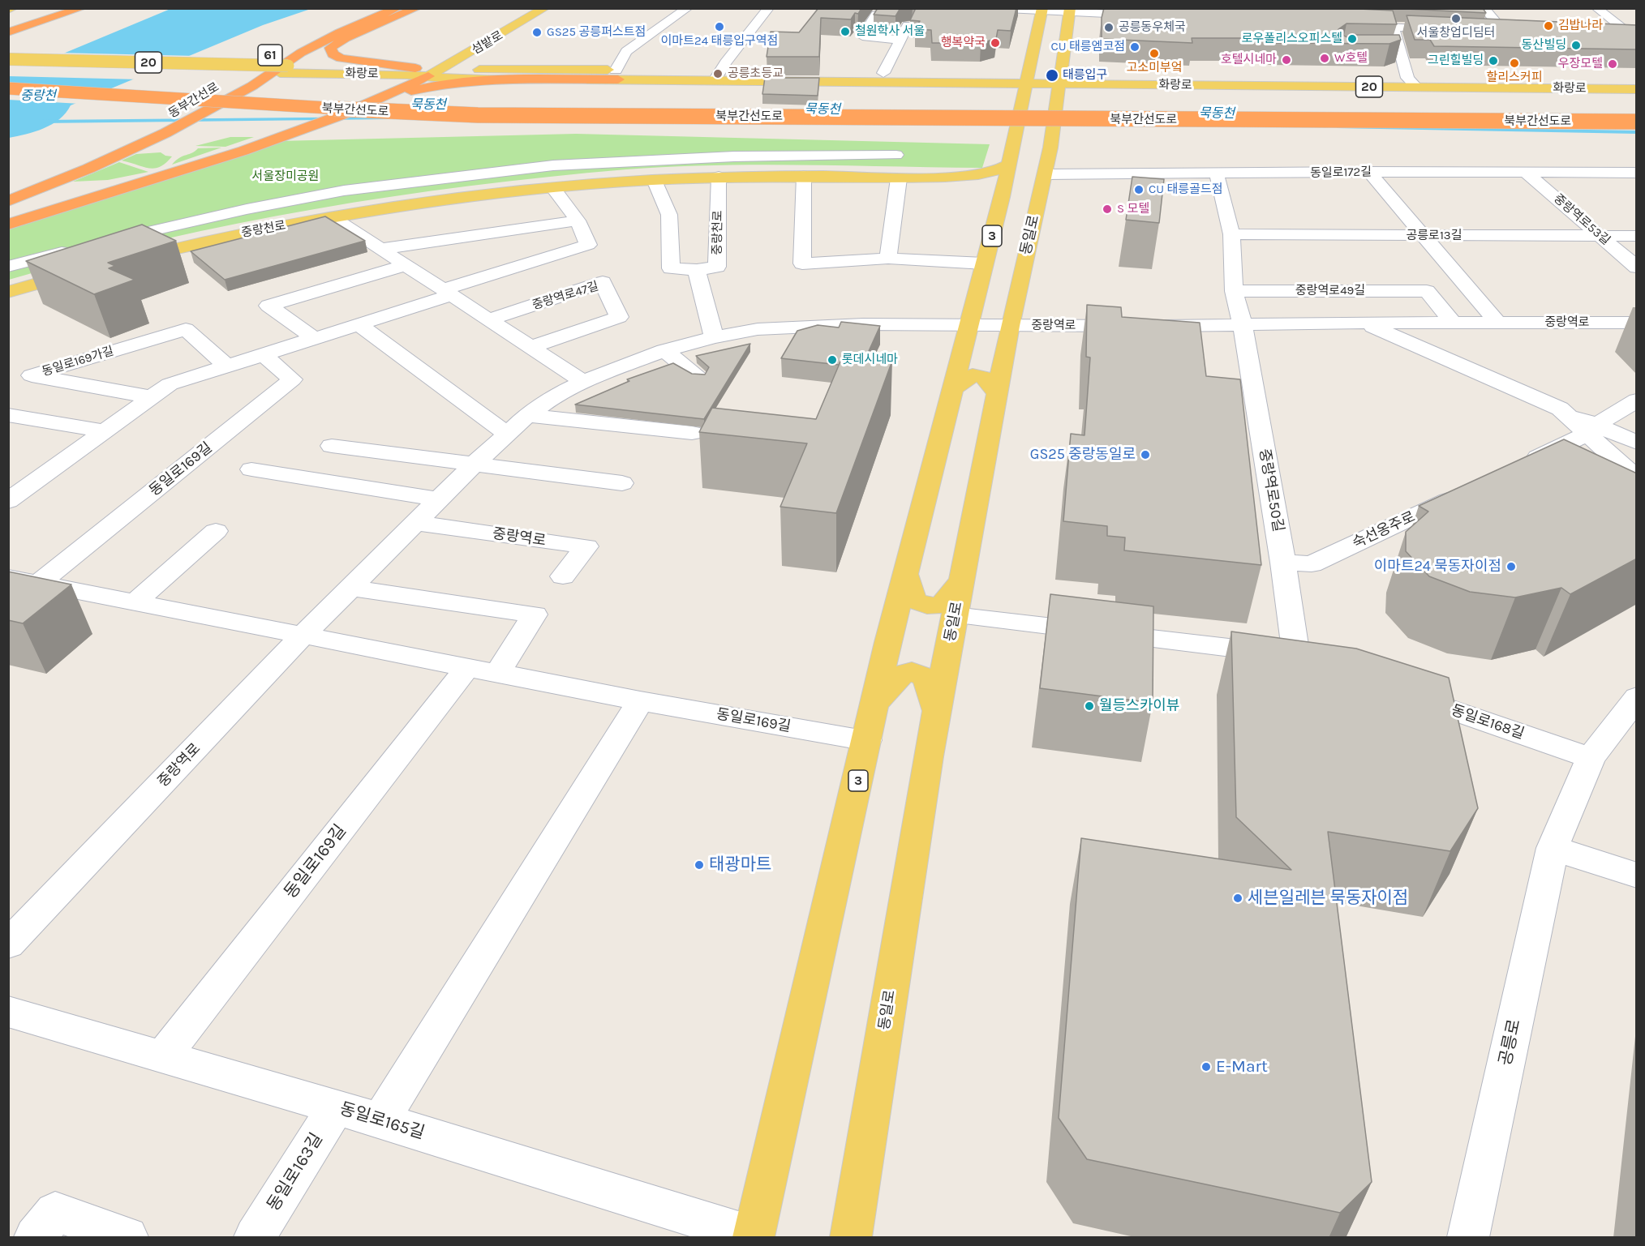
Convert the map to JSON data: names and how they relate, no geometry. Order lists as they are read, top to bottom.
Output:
{
  "streets": {
    "highway": ["61", "동부간선로", "북부간선도로"],
    "main road": [
      "섬밭로",
      "20",
      "화랑로",
      "중랑천로",
      "동일로",
      "3"
    ],
    "street": [
      "동일로172길",
      "중랑역로53길",
      "공릉로13길",
      "중랑역로49길",
      "중랑역로47길",
      "중랑역로",
      "동일로169가길",
      "동일로169길",
      "중랑역로50길",
      "숙선옹주로",
      "동일로168길",
      "공릉로",
      "동일로165길",
      "동일로163길"
    ]
  },
  "crossings": [
    ["섬밭로", "화랑로"],
    ["화랑로", "동일로"],
    ["화랑로", "3"],
    ["동일로172길", "중랑역로53길"],
    ["동일로172길", "동일로"],
    ["중랑역로53길", "공릉로13길"],
    ["동일로", "중랑역로"],
    ["3", "중랑역로"],
    ["3", "동일로169길"],
    ["3", "동일로165길"],
    ["중랑역로49길", "중랑역로"],
    ["중랑역로", "동일로169길"],
    ["중랑역로", "중랑역로50길"],
    ["동일로169길", "동일로165길"],
    ["중랑역로50길", "숙선옹주로"],
    ["동일로168길", "공릉로"],
    ["동일로165길", "동일로163길"]
  ],
  "water": ["중랑천", "묵동천"],
  "parks": ["서울장미공원"],
  "places": [
    "서울창업디딤터",
    "김밥나라",
    "이마트24 태릉입구역점",
    "공릉동우체국",
    "철원학사 서울",
    "GS25 공릉퍼스트점",
    "로우폴리스오피스텔",
    "행복약국",
    "동산빌딩",
    "CU 태릉엠코점",
    "고소미부엌",
    "W호텔",
    "호텔시네마",
    "그린힐빌딩",
    "할리스커피",
    "우장모텔",
    "공릉초등교",
    "태릉입구",
    "CU 태릉골드점",
    "S 모텔",
    "롯데시네마",
    "GS25 중랑동일로",
    "이마트24 묵동자이점",
    "월등스카이뷰",
    "태광마트",
    "세븐일레븐 묵동자이점",
    "E-Mart"
  ]
}
